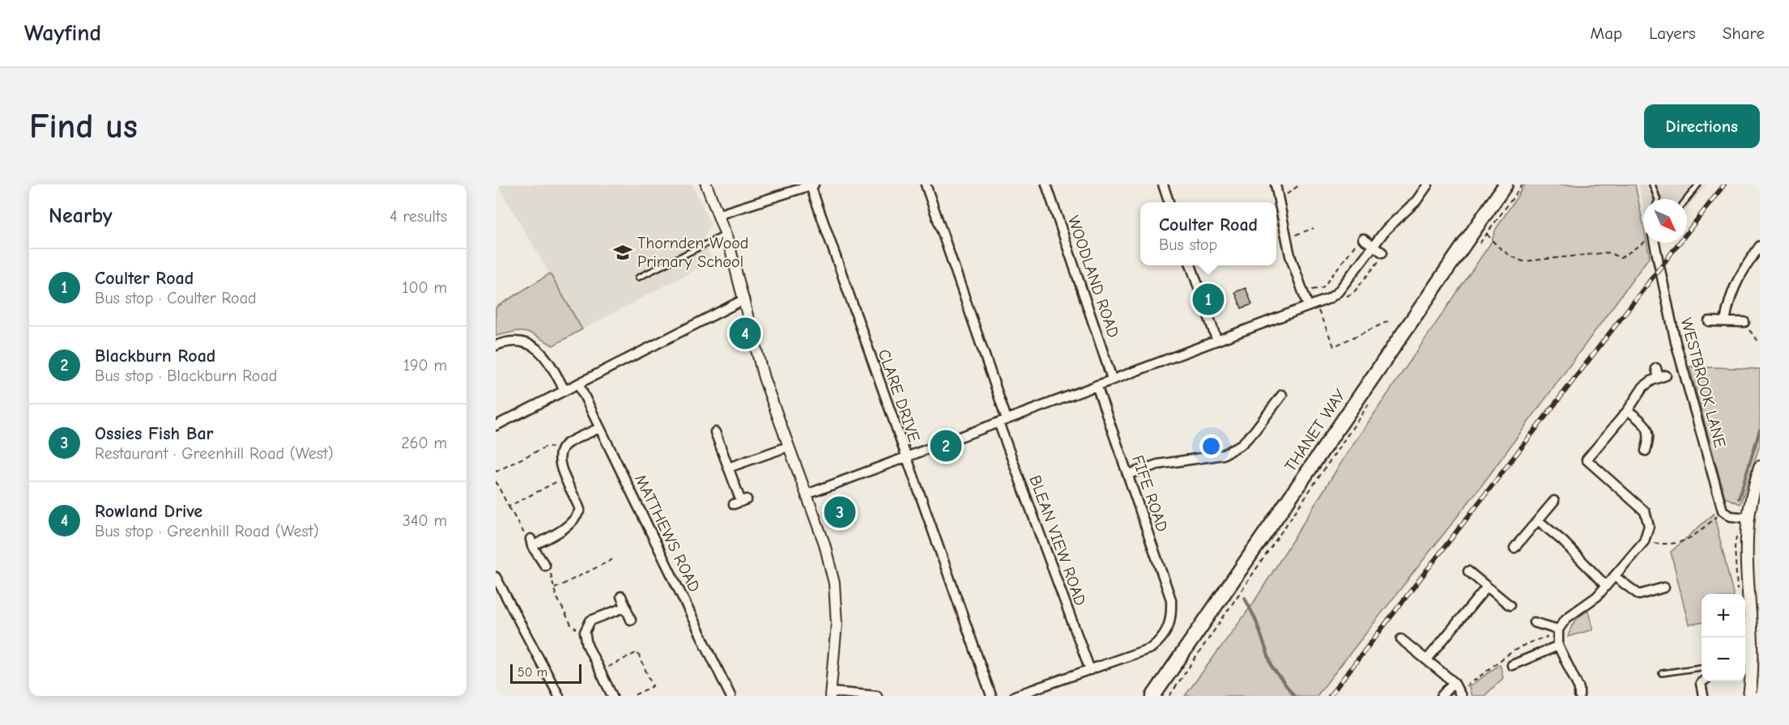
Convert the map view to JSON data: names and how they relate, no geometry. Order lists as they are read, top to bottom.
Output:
{
  "streets": {
    "main road": ["THANET WAY"],
    "street": [
      "WOODLAND ROAD",
      "WESTBROOK LANE",
      "CLARE DRIVE",
      "FIFE ROAD",
      "MATTHEWS ROAD",
      "BLEAN VIEW ROAD"
    ]
  },
  "crossings": [
    ["FIFE ROAD", "BLEAN VIEW ROAD"]
  ],
  "places": {
    "school or university": ["Thornden Wood Primary School"]
  },
  "scale_bar": "50 m",
  "north": "bottom right",
  "page": {
    "header": "Wayfind",
    "nav": ["Map", "Layers", "Share"],
    "buttons": "Directions",
    "title": "Find us",
    "heading": ["Nearby", "4 results"],
    "popup": ["Coulter Road", "Bus stop"],
    "list": [
      {
        "mark": "1",
        "name": "Coulter Road",
        "note": "Bus stop · Coulter Road",
        "value": "100 m"
      },
      {
        "mark": "2",
        "name": "Blackburn Road",
        "note": "Bus stop · Blackburn Road",
        "value": "190 m"
      },
      {
        "mark": "3",
        "name": "Ossies Fish Bar",
        "note": "Restaurant · Greenhill Road (West)",
        "value": "260 m"
      },
      {
        "mark": "4",
        "name": "Rowland Drive",
        "note": "Bus stop · Greenhill Road (West)",
        "value": "340 m"
      }
    ],
    "pins": [
      "1",
      "4",
      "2",
      "3"
    ],
    "map_buttons": ["+", "−"],
    "scale": "50 m"
  }
}
